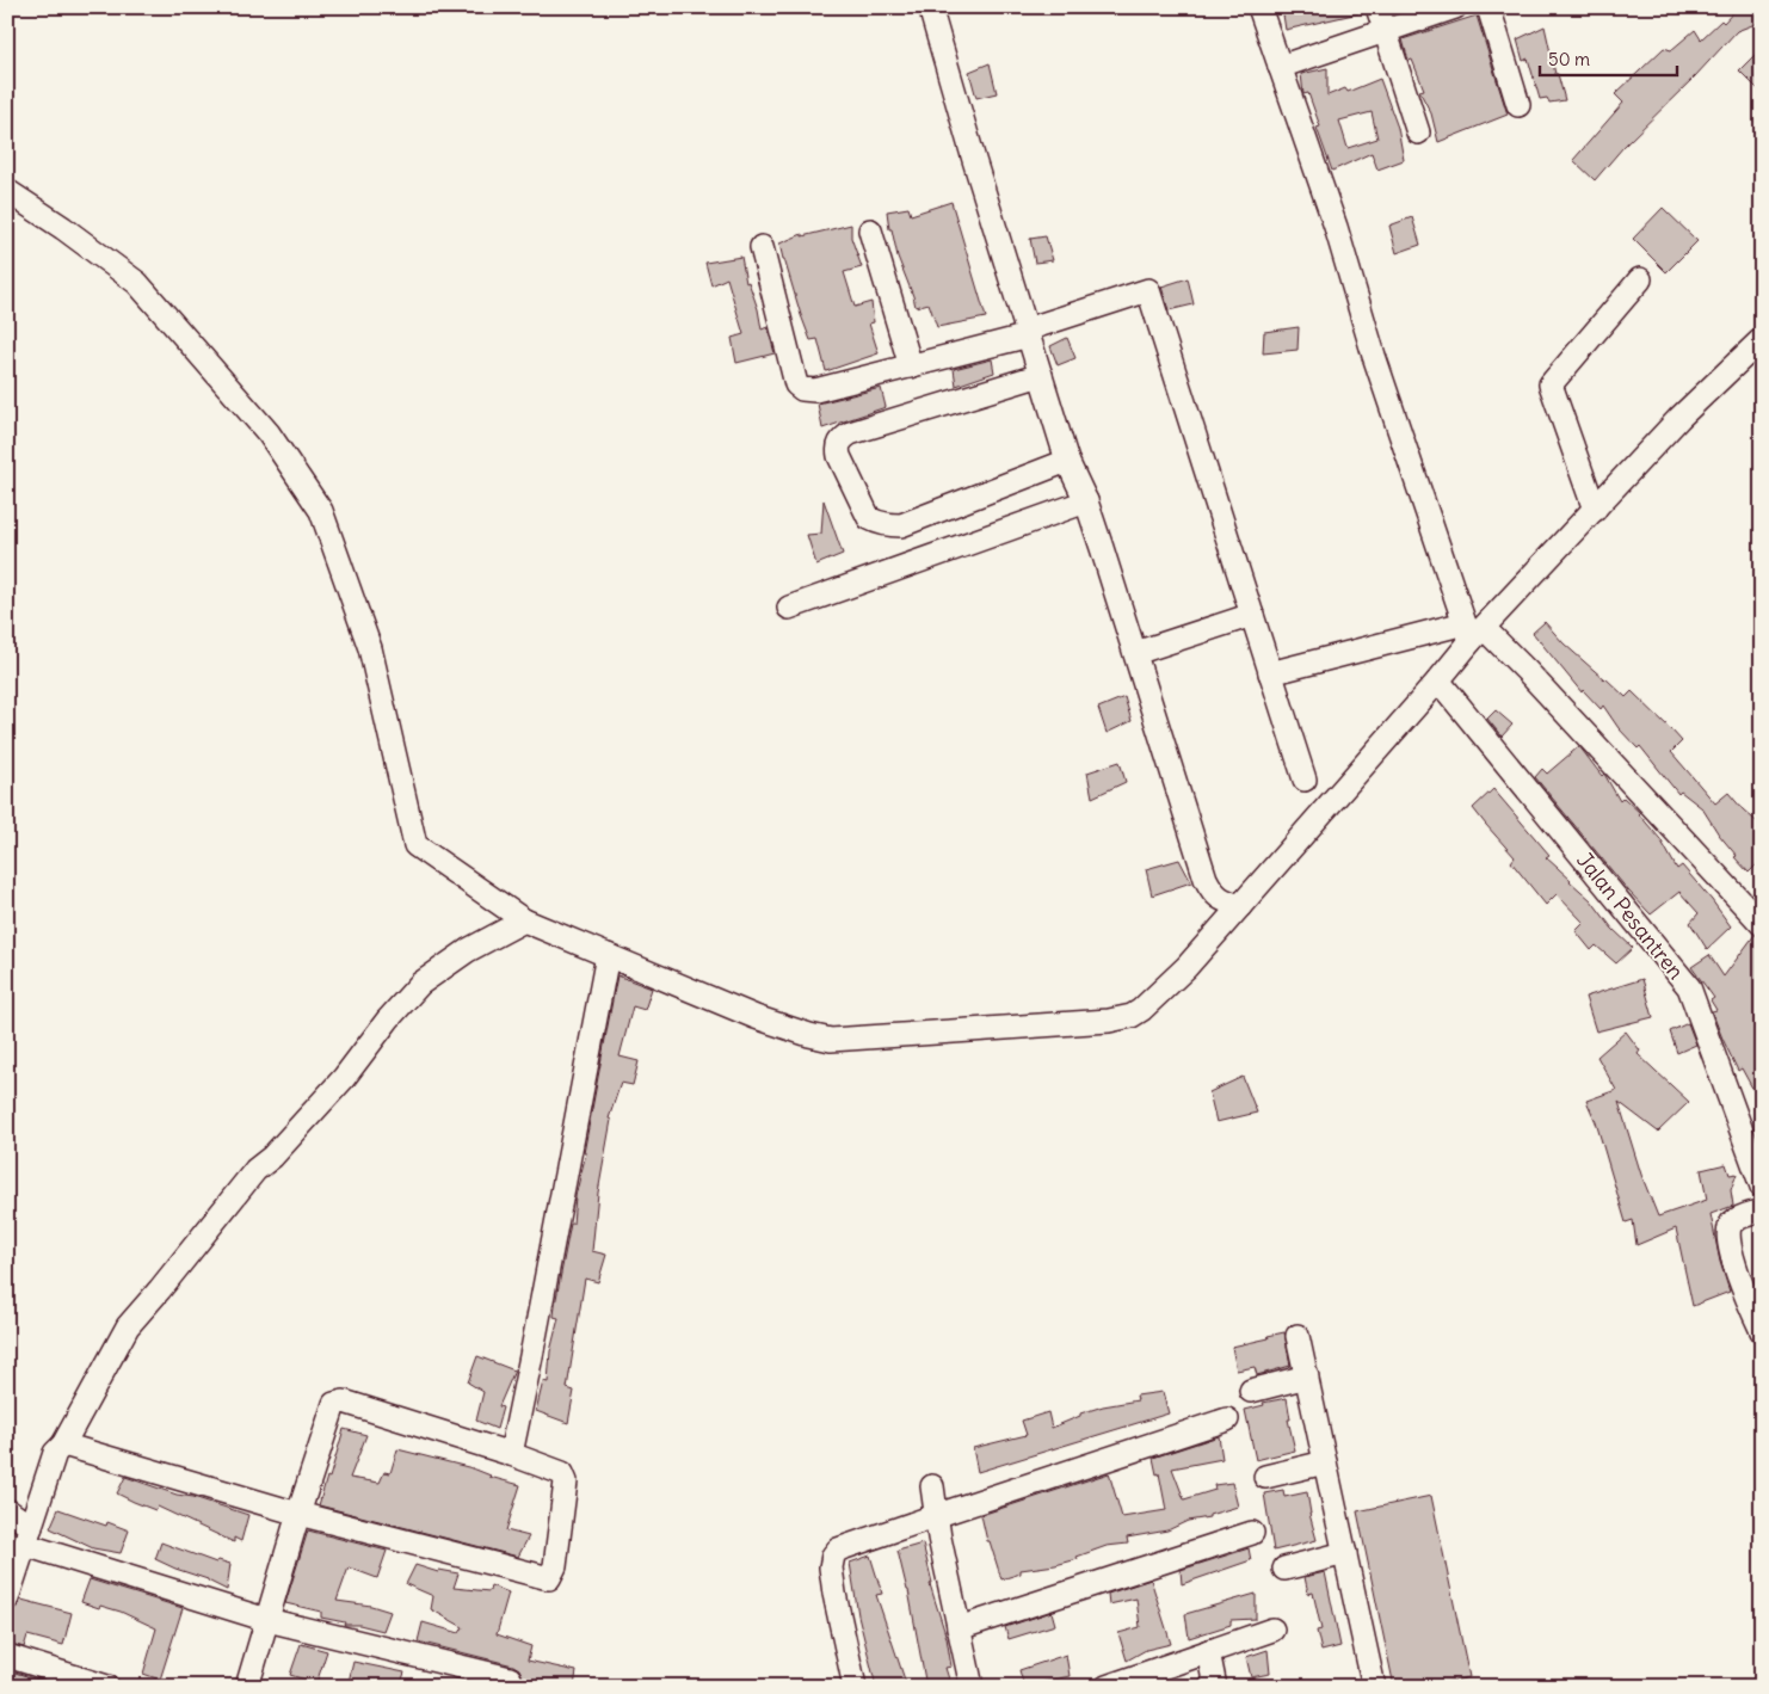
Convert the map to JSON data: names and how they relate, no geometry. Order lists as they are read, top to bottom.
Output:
{
  "streets": {
    "street": ["Jalan Pesantren"]
  },
  "scale_bar": "50 m"
}
